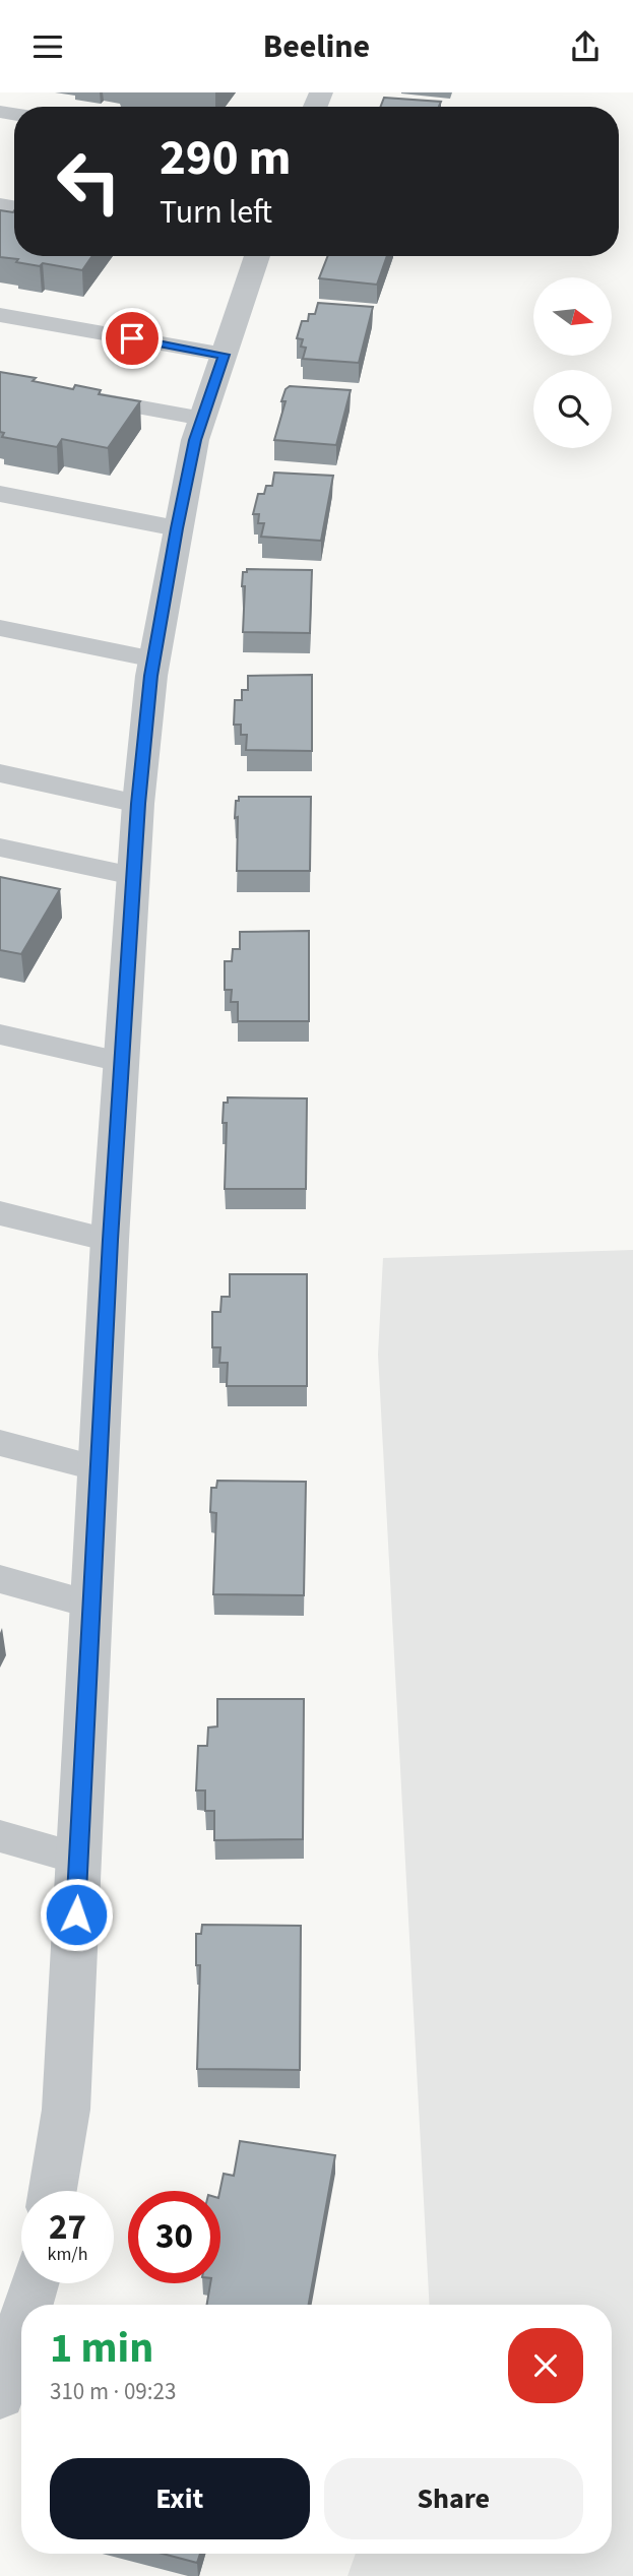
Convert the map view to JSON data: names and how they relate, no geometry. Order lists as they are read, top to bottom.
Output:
{
  "north": "right",
  "page": {
    "header": "Beeline",
    "turn": ["290 m", "Turn left"],
    "speed": "27 km/h",
    "limit": "30",
    "heading": ["1 min", "310 m · 09:23"],
    "buttons": ["Exit", "Share"]
  }
}
